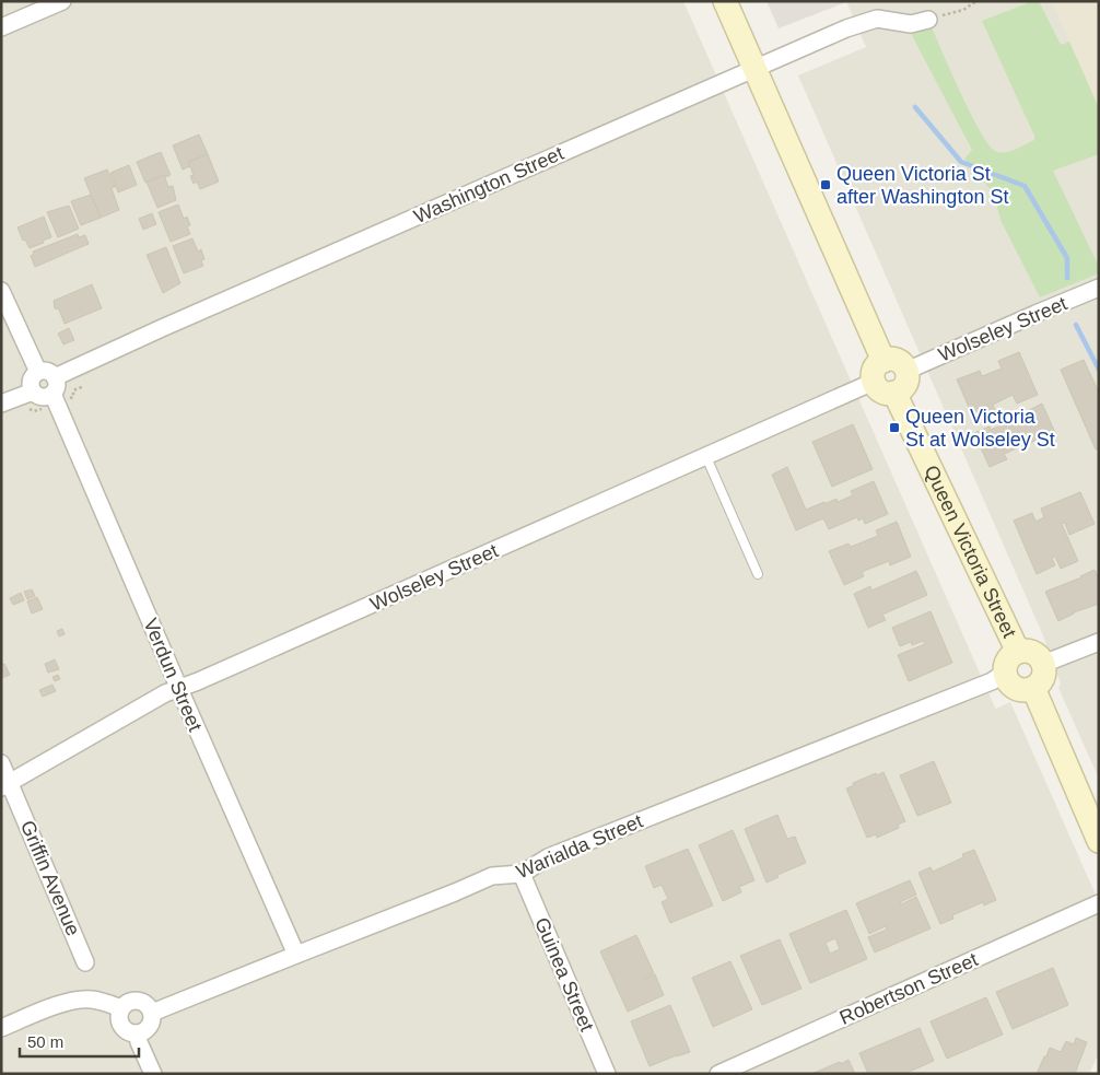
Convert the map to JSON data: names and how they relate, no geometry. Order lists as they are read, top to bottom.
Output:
{
  "streets": {
    "main road": ["Queen Victoria Street"],
    "street": [
      "Washington Street",
      "Wolseley Street",
      "Verdun Street",
      "Warialda Street",
      "Griffin Avenue",
      "Guinea Street",
      "Robertson Street"
    ]
  },
  "crossings": [
    ["Washington Street", "Verdun Street"],
    ["Wolseley Street", "Queen Victoria Street"],
    ["Wolseley Street", "Verdun Street"],
    ["Wolseley Street", "Griffin Avenue"],
    ["Queen Victoria Street", "Warialda Street"],
    ["Verdun Street", "Warialda Street"],
    ["Warialda Street", "Guinea Street"]
  ],
  "places": {
    "transit": ["Queen Victoria St after Washington St", "Queen Victoria St at Wolseley St"]
  },
  "scale_bar": "50 m"
}
